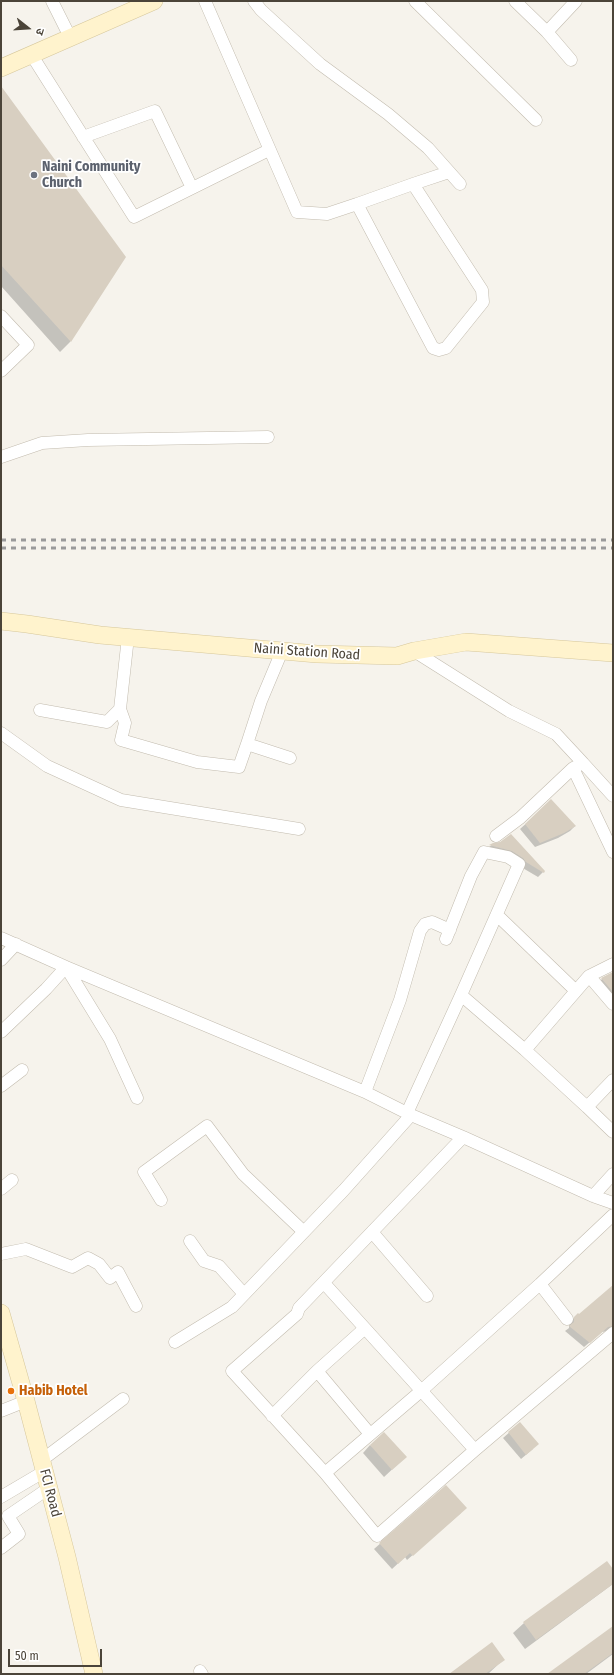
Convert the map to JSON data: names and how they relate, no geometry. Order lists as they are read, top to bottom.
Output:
{
  "streets": {
    "street": ["Naini Station Road", "FCI Road"]
  },
  "places": ["Naini Community Church", "Habib Hotel"],
  "scale_bar": "50 m",
  "north": "right"
}
